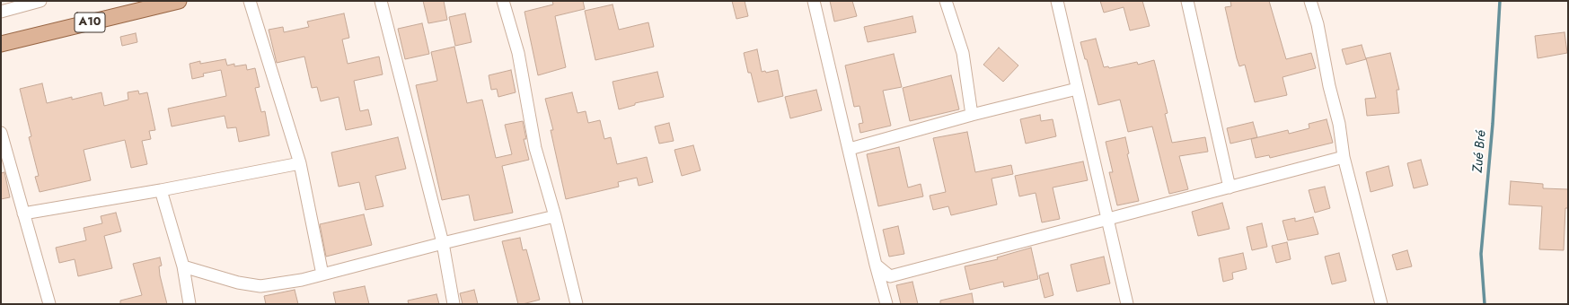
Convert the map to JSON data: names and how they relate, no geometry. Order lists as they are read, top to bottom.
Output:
{
  "streets": {
    "main road": ["A10"]
  },
  "water": ["Zué Bré"]
}
